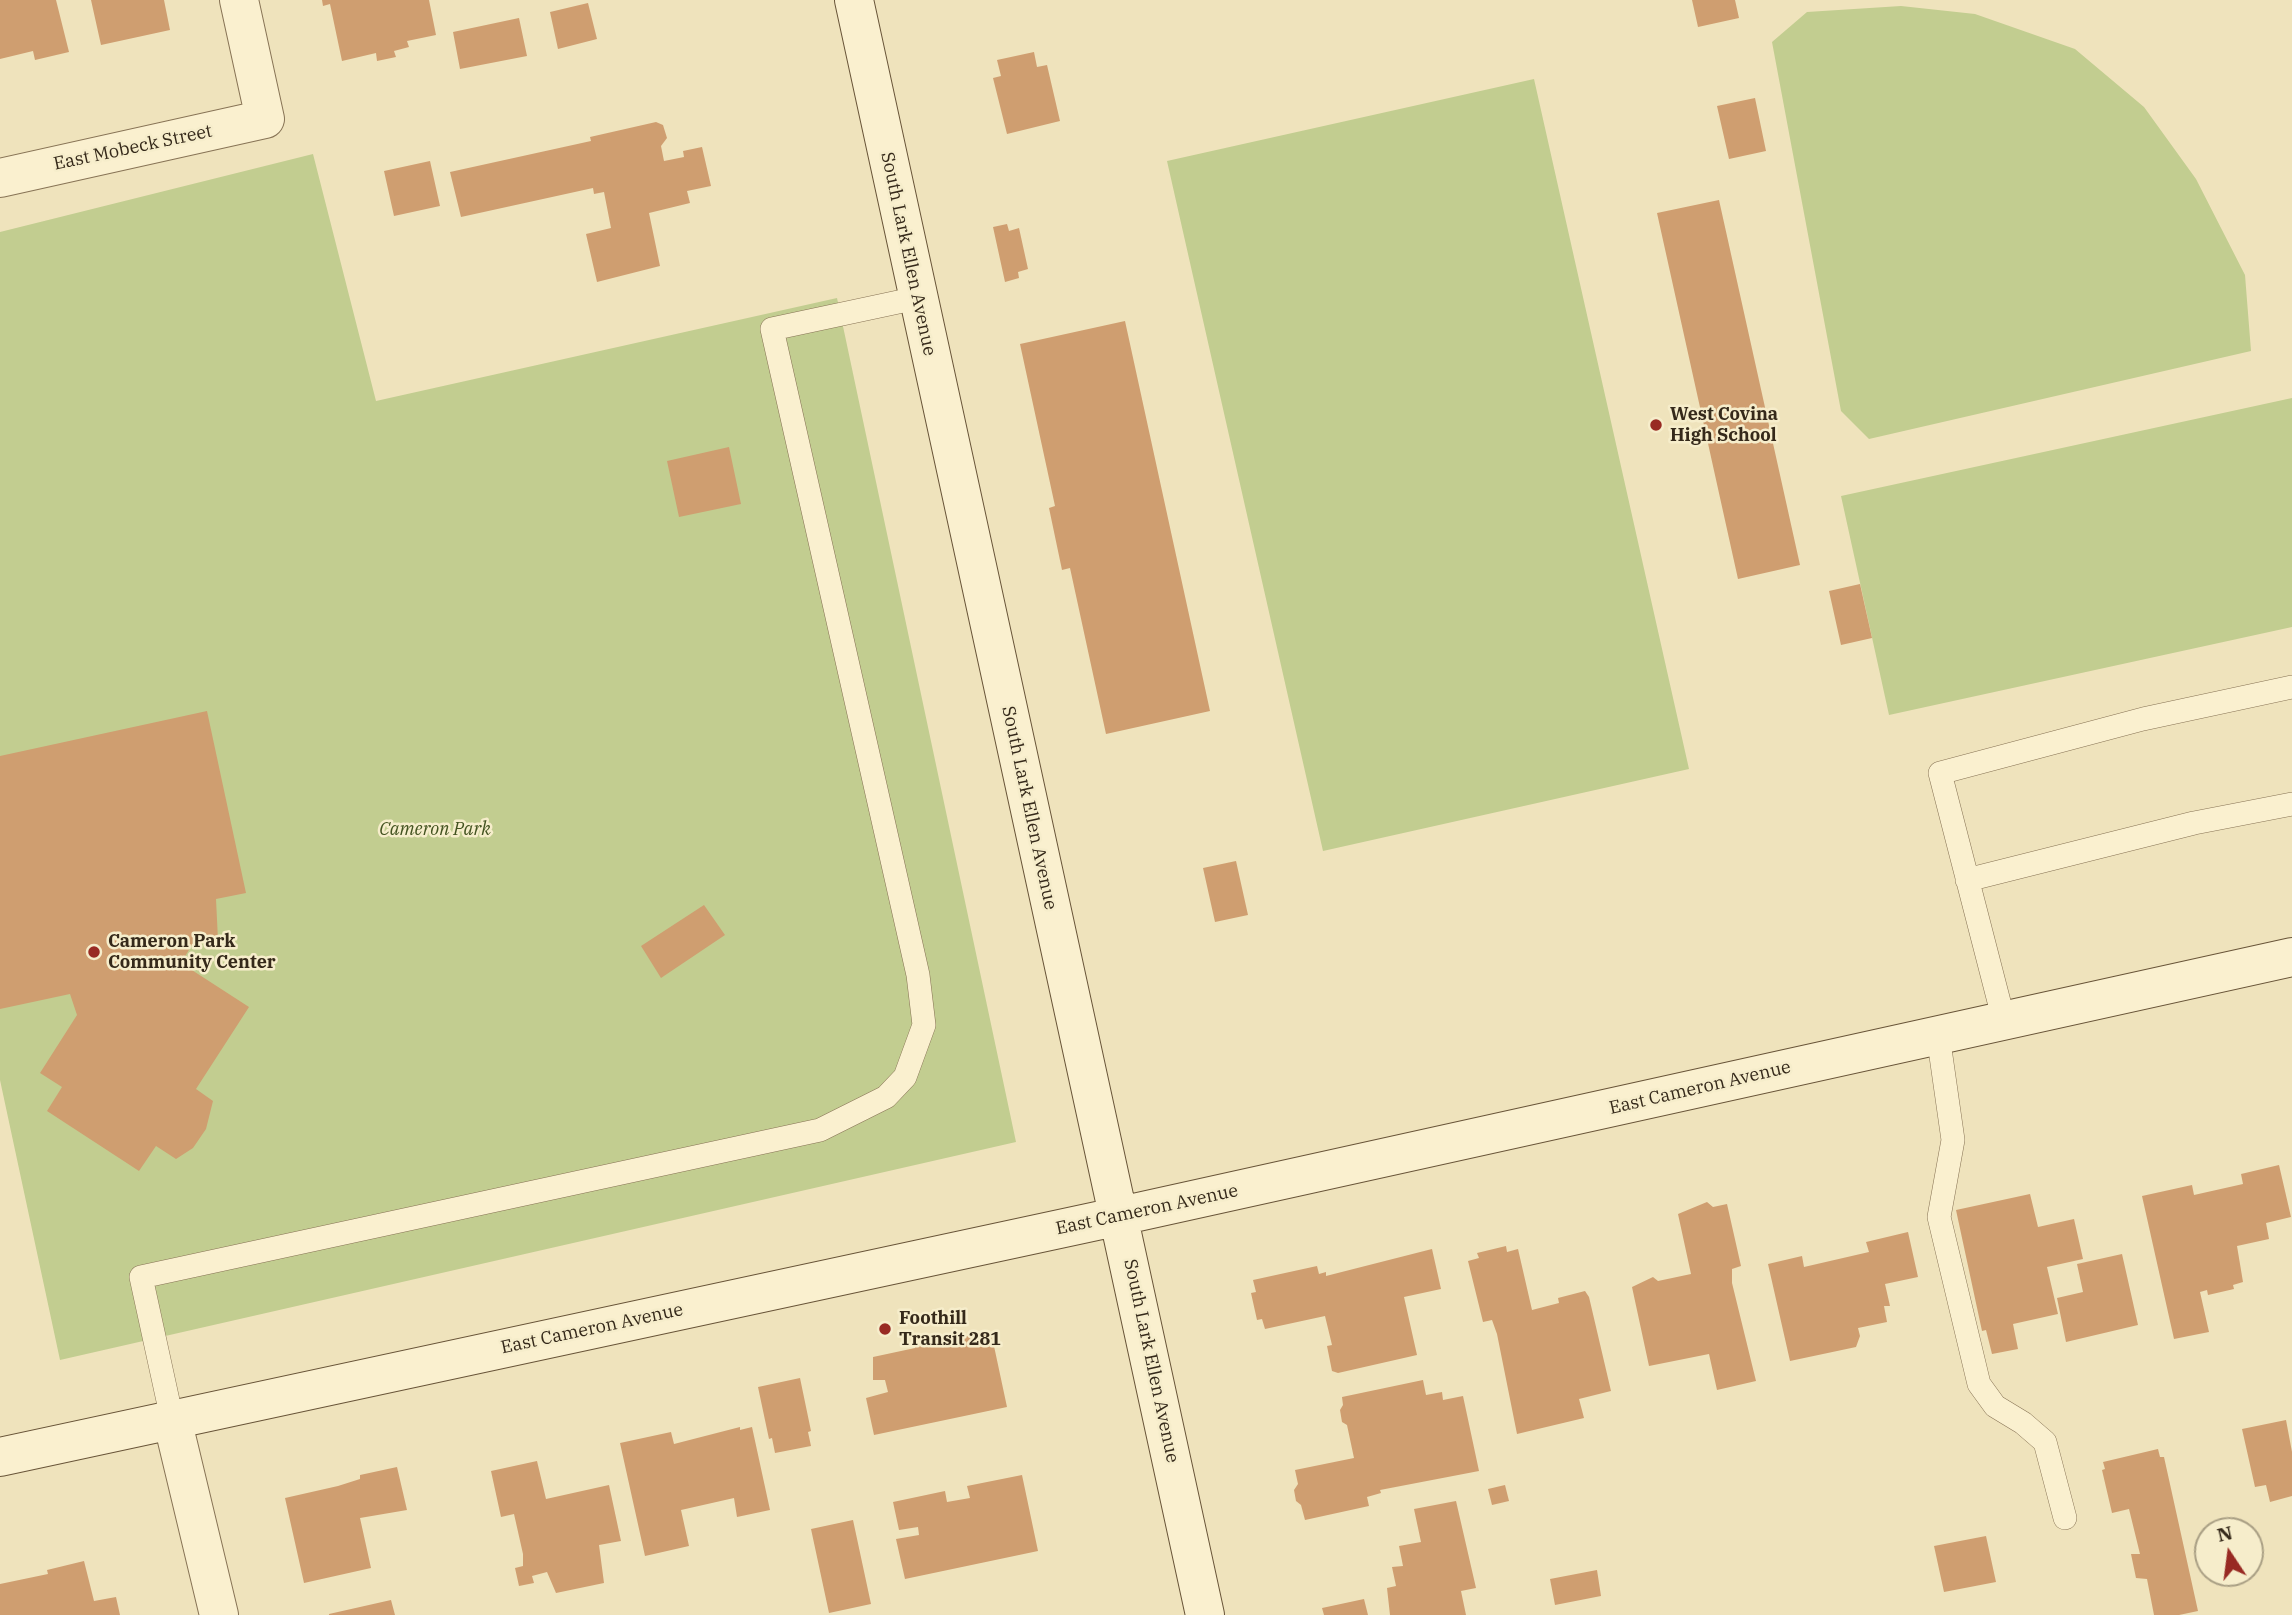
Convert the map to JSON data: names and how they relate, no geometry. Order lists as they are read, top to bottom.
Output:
{
  "streets": {
    "main road": ["East Mobeck Street", "South Lark Ellen Avenue", "East Cameron Avenue"]
  },
  "crossings": [
    ["South Lark Ellen Avenue", "East Cameron Avenue"]
  ],
  "parks": ["Cameron Park"],
  "places": ["West Covina High School", "Cameron Park Community Center", "Foothill Transit 281"],
  "north": "top"
}
